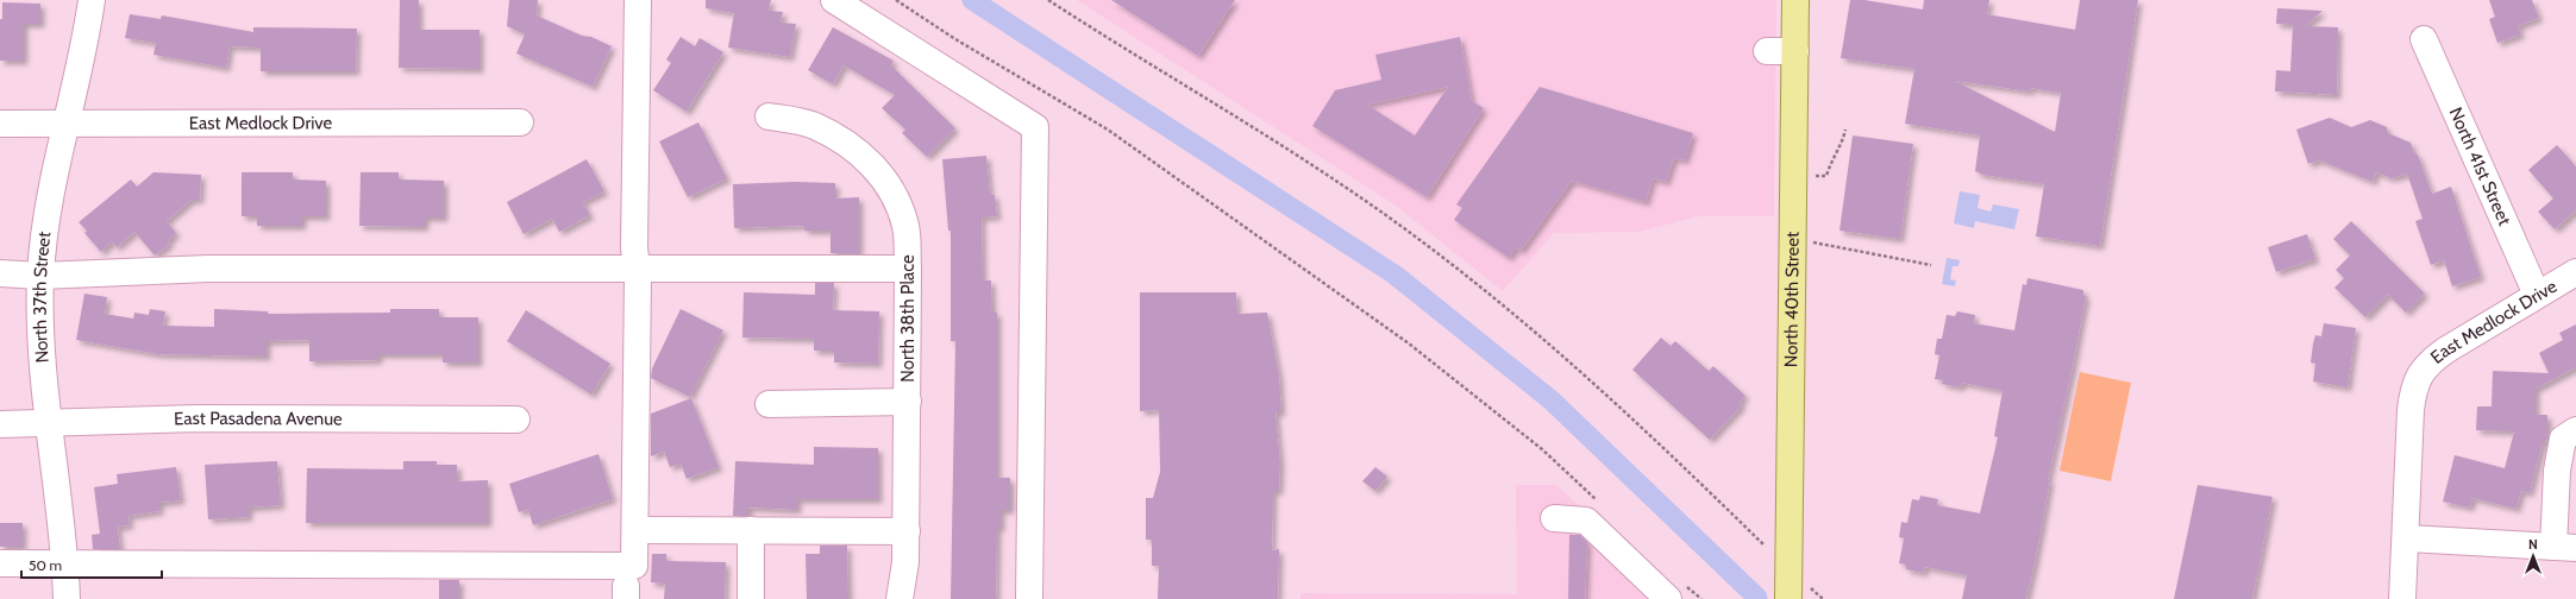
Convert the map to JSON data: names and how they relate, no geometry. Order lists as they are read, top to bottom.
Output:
{
  "streets": {
    "main road": ["North 40th Street"],
    "street": [
      "East Medlock Drive",
      "North 41st Street",
      "North 37th Street",
      "North 38th Place",
      "East Pasadena Avenue"
    ]
  },
  "crossings": [
    ["East Medlock Drive", "North 41st Street"],
    ["East Medlock Drive", "North 37th Street"],
    ["North 37th Street", "East Pasadena Avenue"]
  ],
  "scale_bar": "50 m",
  "north": "top"
}
